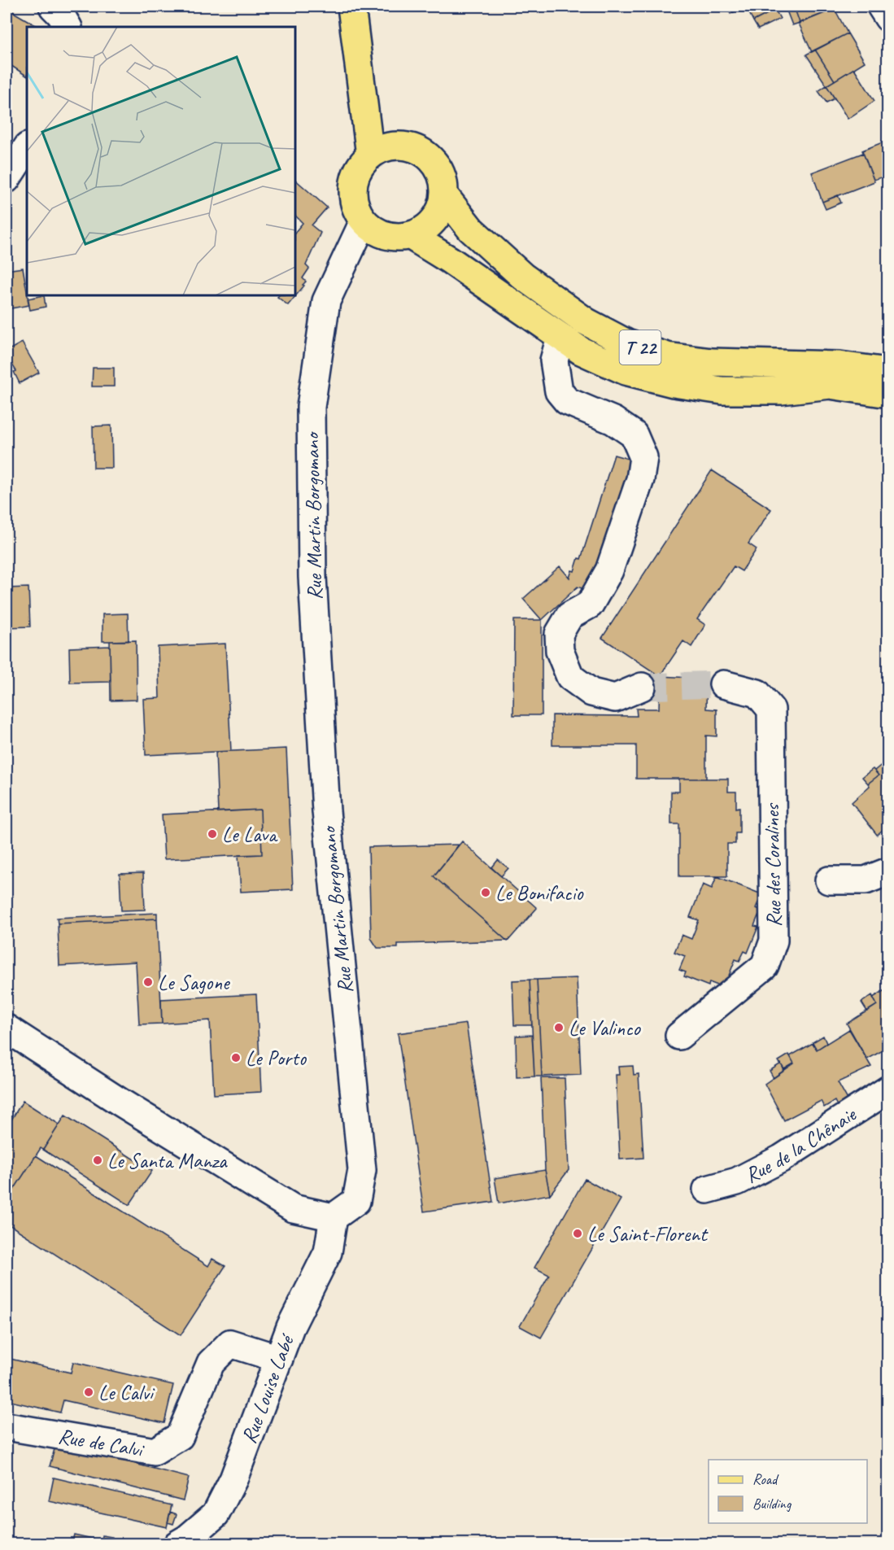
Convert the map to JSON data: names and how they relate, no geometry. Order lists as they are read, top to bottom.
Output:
{
  "streets": {
    "main road": ["T 22"],
    "street": [
      "Rue Martin Borgomano",
      "Rue des Coralines",
      "Rue de la Chênaie",
      "Rue Louise Labé",
      "Rue de Calvi"
    ]
  },
  "crossings": [
    ["T 22", "Rue Martin Borgomano"],
    ["Rue Martin Borgomano", "Rue Louise Labé"],
    ["Rue Louise Labé", "Rue de Calvi"]
  ],
  "places": [
    "Le Lava",
    "Le Bonifacio",
    "Le Sagone",
    "Le Valinco",
    "Le Porto",
    "Le Santa Manza",
    "Le Saint-Florent",
    "Le Calvi"
  ],
  "legend": ["Road", "Building"]
}
